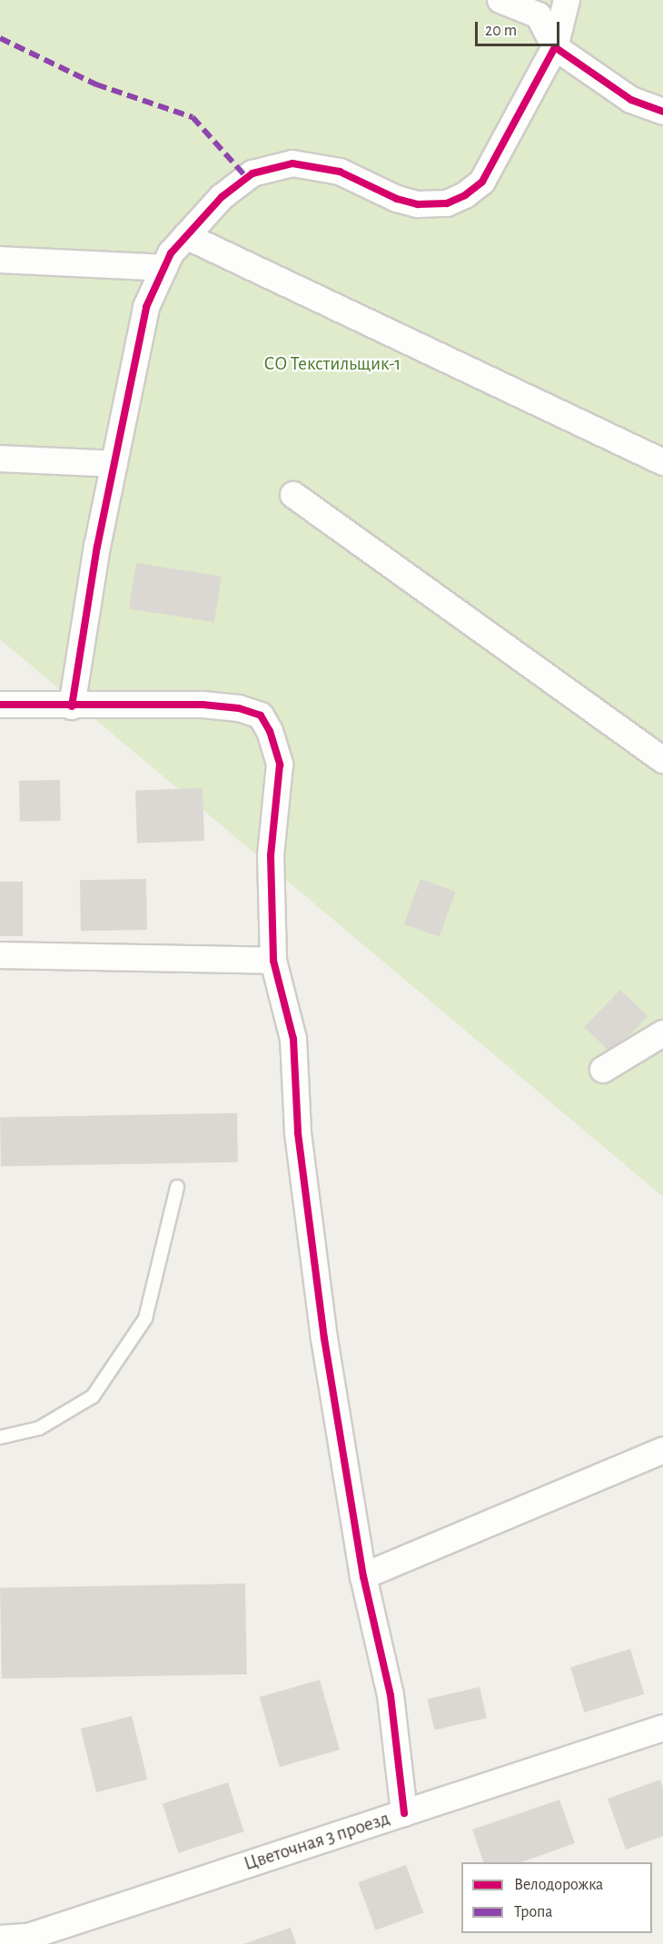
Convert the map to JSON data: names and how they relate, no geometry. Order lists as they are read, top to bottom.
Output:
{
  "streets": {
    "street": ["Цветочная 3 проезд"]
  },
  "parks": ["СО Текстильщик-1"],
  "legend": ["Велодорожка", "Тропа"],
  "scale_bar": "20 m"
}
